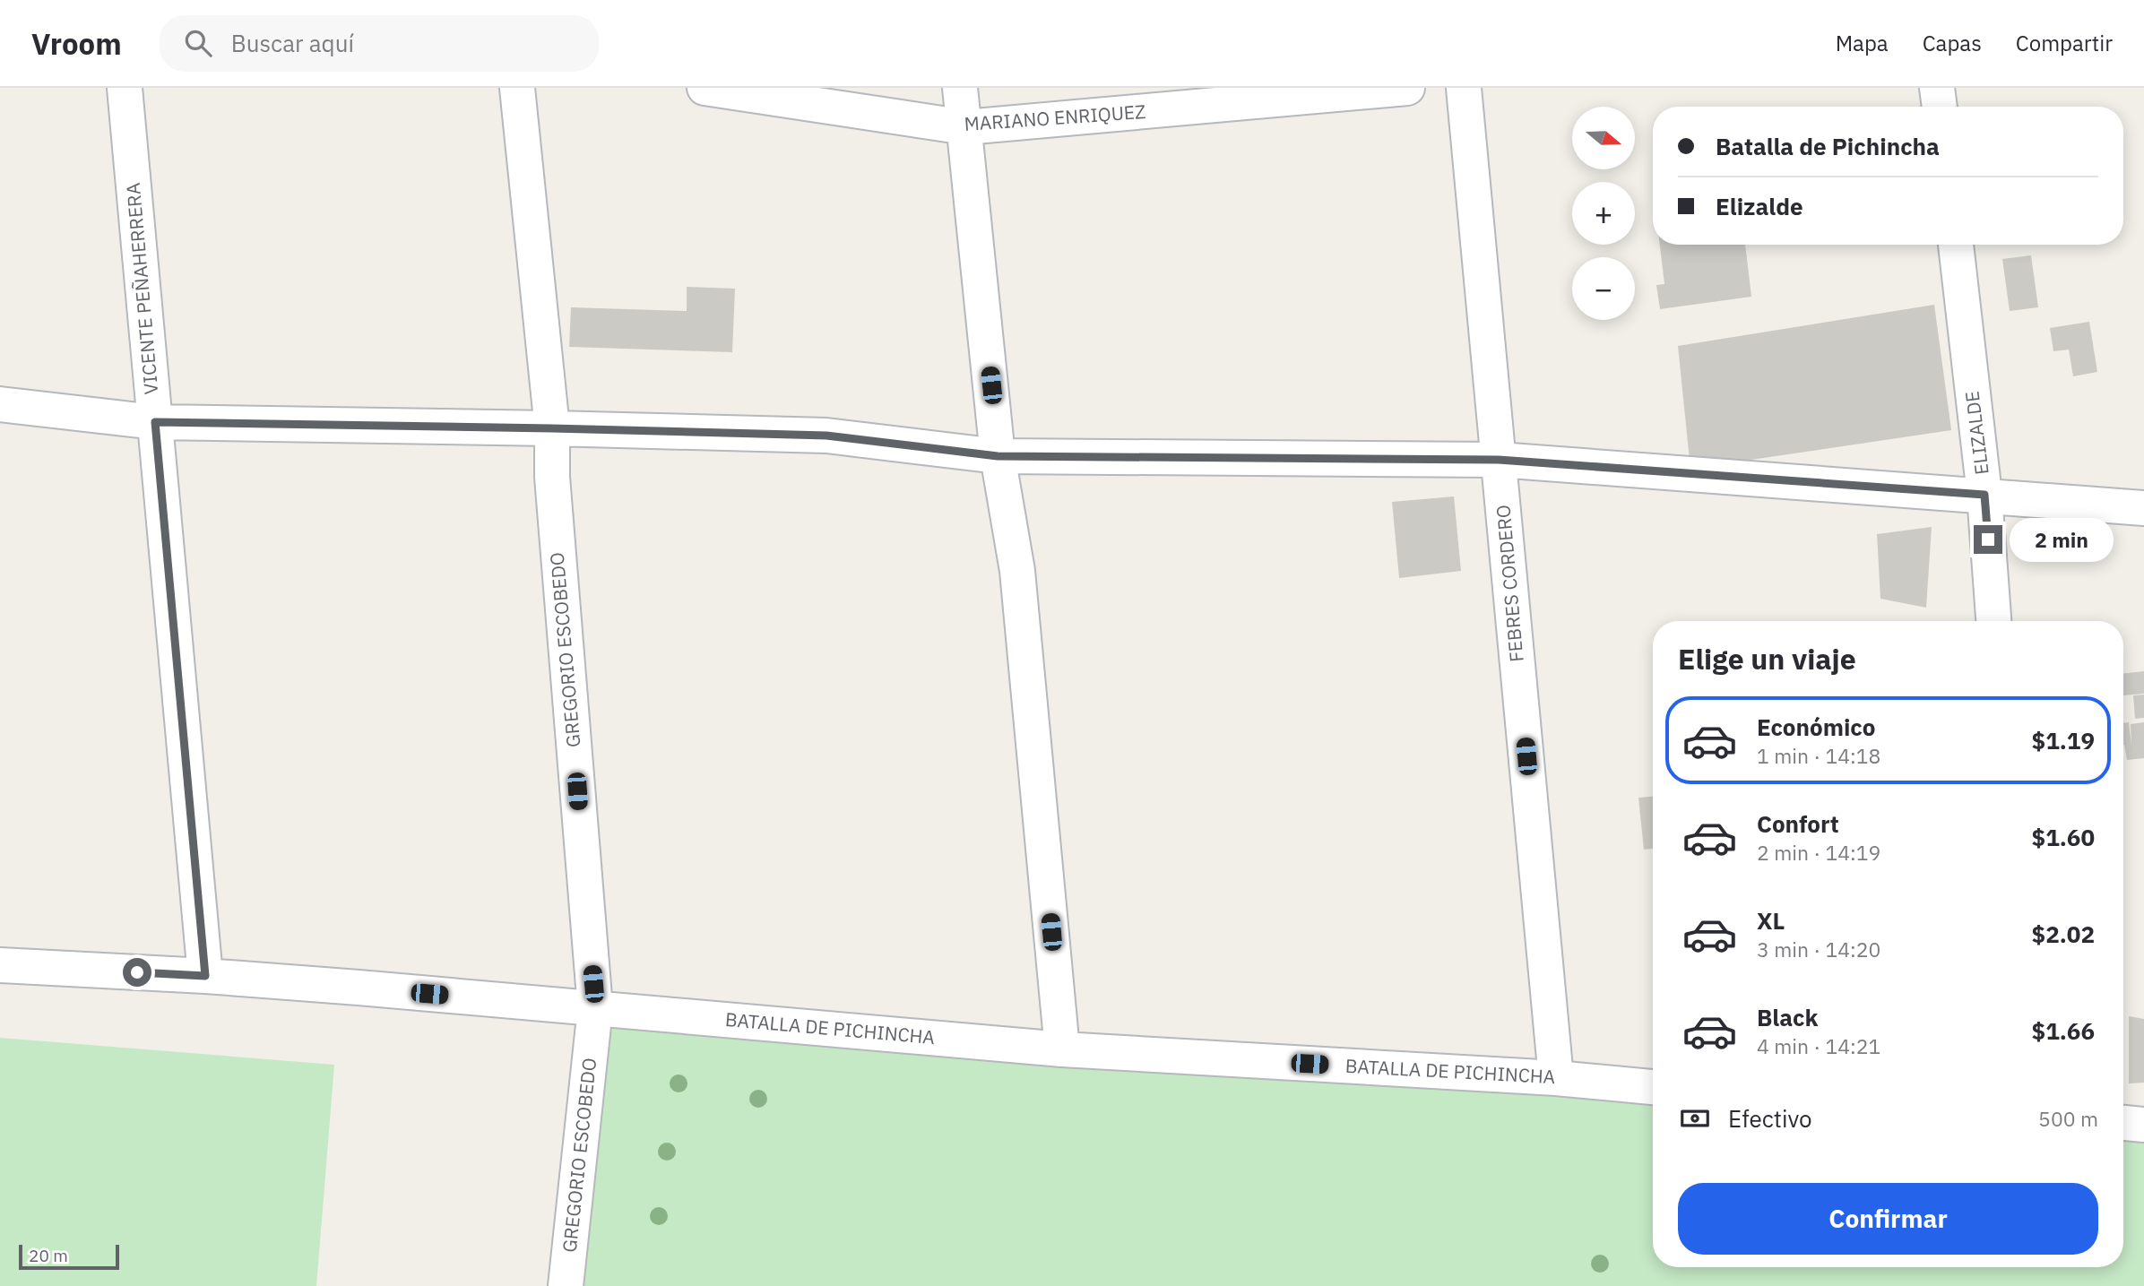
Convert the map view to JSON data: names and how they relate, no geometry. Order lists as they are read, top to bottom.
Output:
{
  "streets": {
    "street": [
      "MARIANO ENRIQUEZ",
      "VICENTE PEÑAHERRERA",
      "ELIZALDE",
      "FEBRES CORDERO",
      "GREGORIO ESCOBEDO",
      "BATALLA DE PICHINCHA"
    ]
  },
  "crossings": [
    ["VICENTE PEÑAHERRERA", "BATALLA DE PICHINCHA"],
    ["FEBRES CORDERO", "BATALLA DE PICHINCHA"],
    ["GREGORIO ESCOBEDO", "BATALLA DE PICHINCHA"]
  ],
  "scale_bar": "20 m",
  "north": "right",
  "page": {
    "header": "Vroom",
    "search": "Buscar aquí",
    "nav": ["Mapa", "Capas", "Compartir"],
    "map_buttons": ["+", "−"],
    "banner": ["Batalla de Pichincha", "Elizalde"],
    "bubble": "2 min",
    "heading": "Elige un viaje",
    "list": [
      {
        "name": "Económico",
        "note": "1 min · 14:18",
        "value": "$1.19"
      },
      {
        "name": "Confort",
        "note": "2 min · 14:19",
        "value": "$1.60"
      },
      {
        "name": "XL",
        "note": "3 min · 14:20",
        "value": "$2.02"
      },
      {
        "name": "Black",
        "note": "4 min · 14:21",
        "value": "$1.66"
      }
    ],
    "pay": ["Efectivo", "500 m"],
    "buttons": "Confirmar",
    "scale": "20 m"
  }
}
